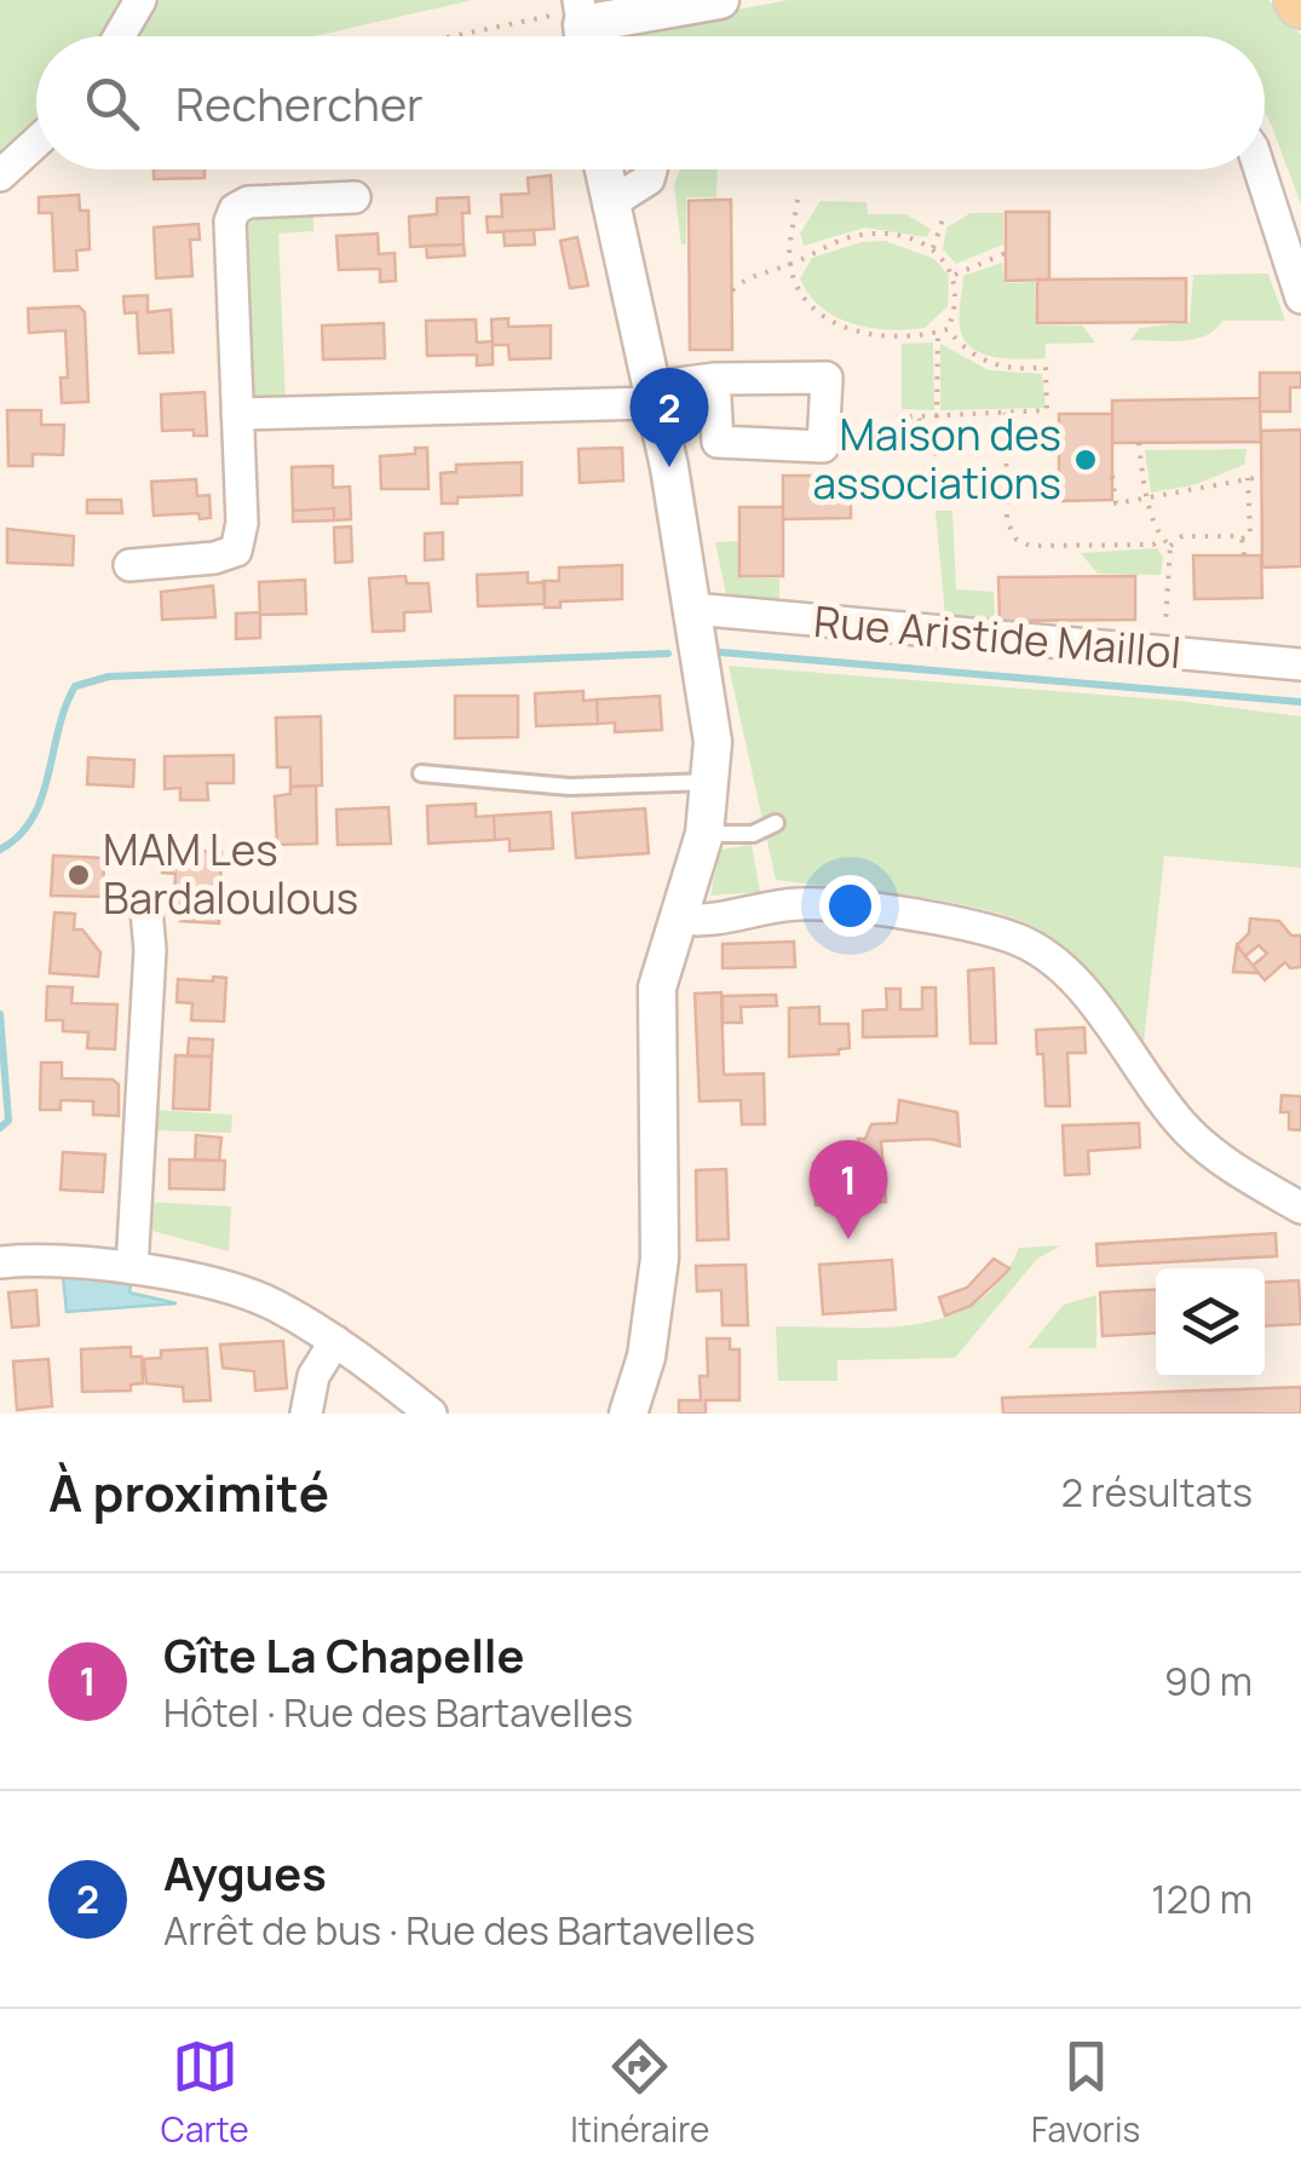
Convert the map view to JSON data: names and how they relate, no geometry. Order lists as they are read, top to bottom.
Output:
{
  "streets": {
    "street": ["Rue Aristide Maillol"]
  },
  "places": ["Maison des associations", "MAM Les Bardaloulous"],
  "page": {
    "search": "Rechercher",
    "pins": ["2", "1"],
    "heading": ["À proximité", "2 résultats"],
    "list": [
      {
        "mark": "1",
        "name": "Gîte La Chapelle",
        "note": "Hôtel · Rue des Bartavelles",
        "value": "90 m"
      },
      {
        "mark": "2",
        "name": "Aygues",
        "note": "Arrêt de bus · Rue des Bartavelles",
        "value": "120 m"
      }
    ],
    "nav": ["Carte", "Itinéraire", "Favoris"]
  }
}
